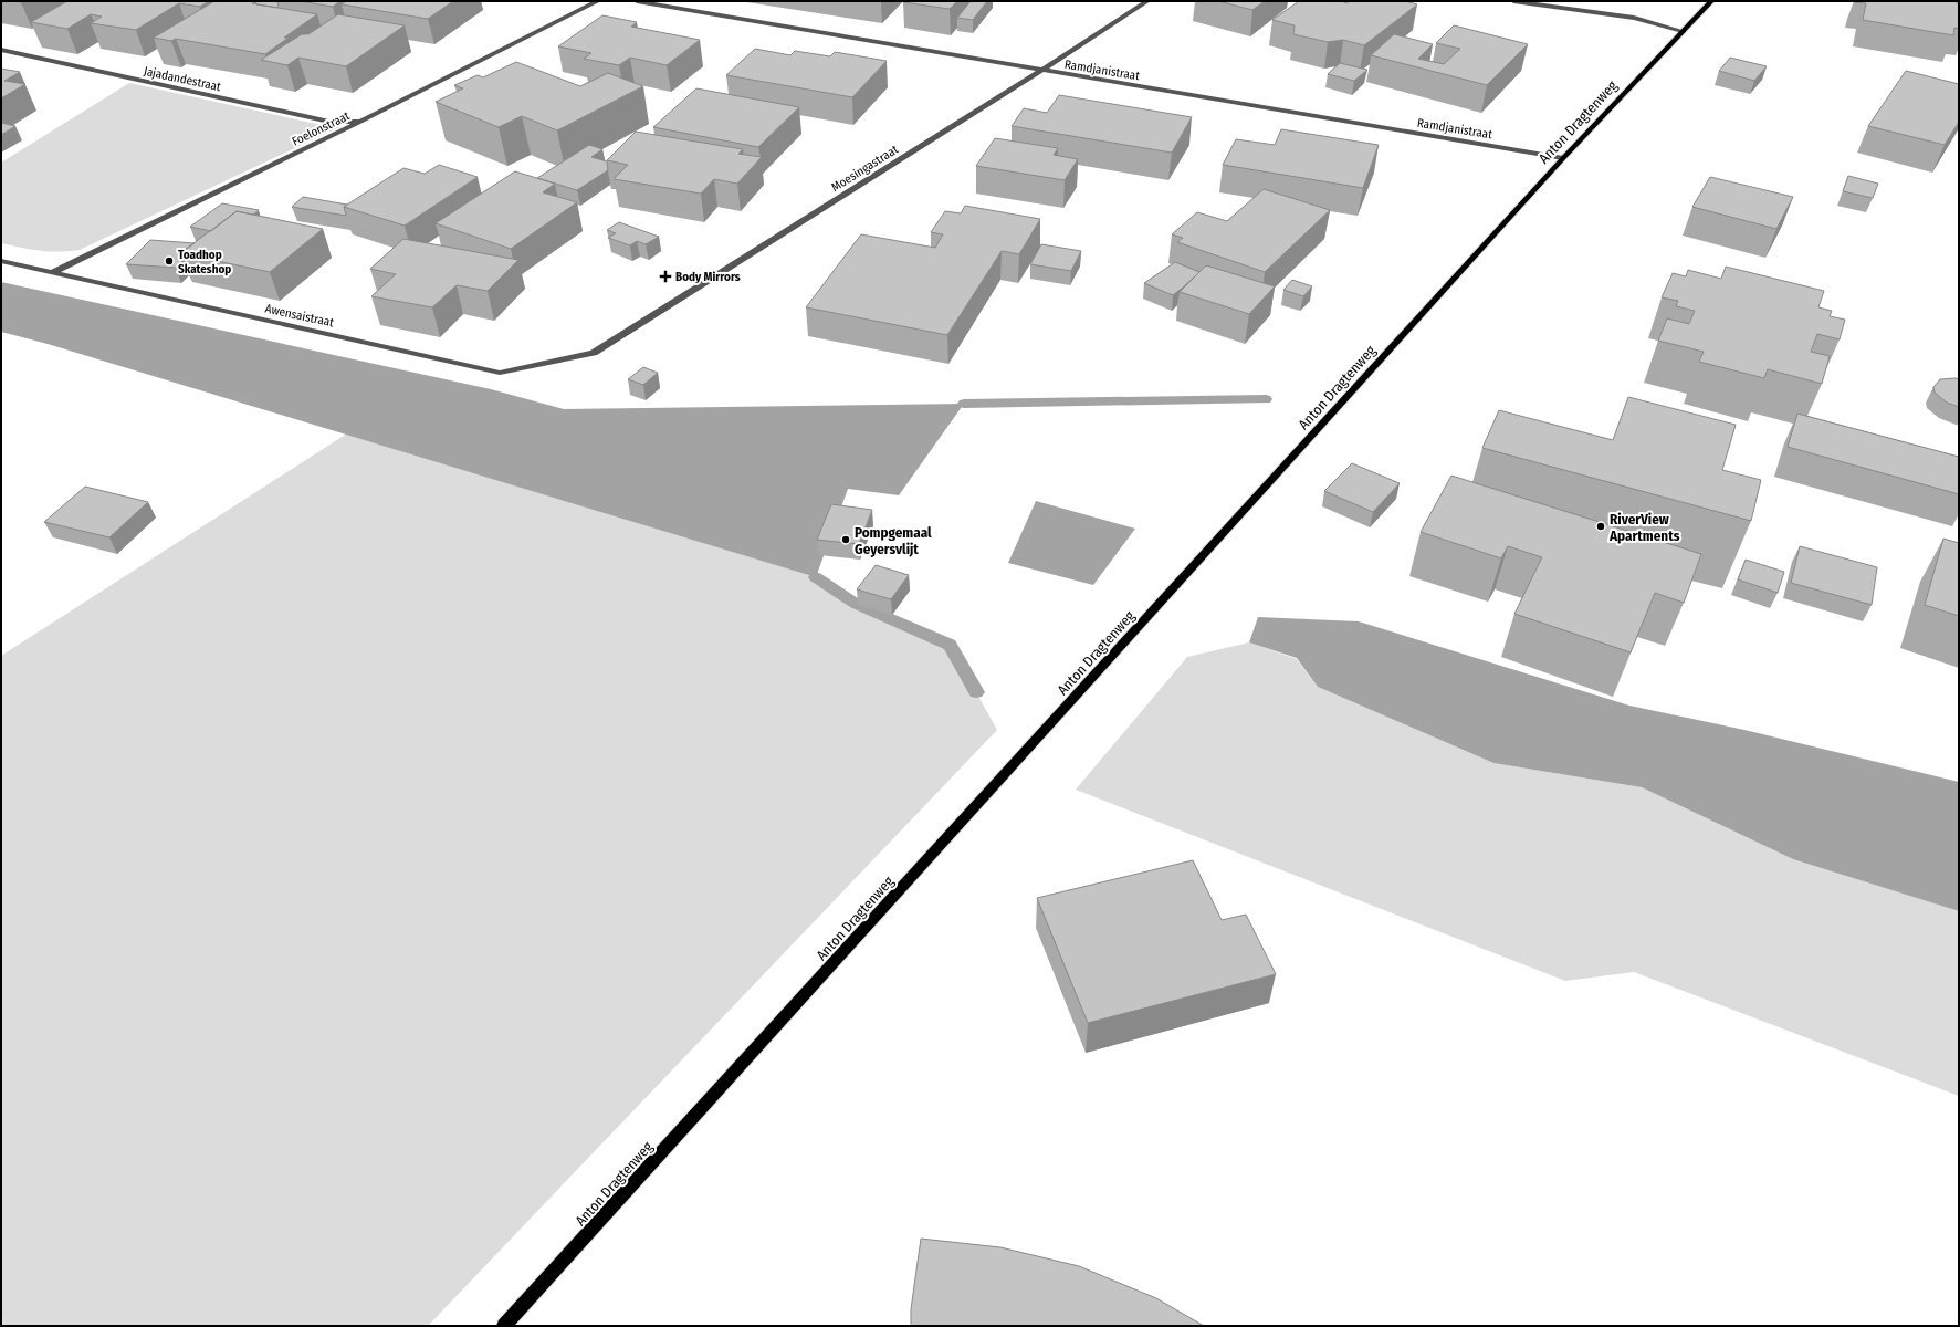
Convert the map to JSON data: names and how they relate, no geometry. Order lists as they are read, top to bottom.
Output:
{
  "streets": {
    "main road": ["Anton Dragtenweg"],
    "street": [
      "Ramdjanistraat",
      "Jajadandestraat",
      "Foelonstraat",
      "Moesingastraat",
      "Awensaistraat"
    ]
  },
  "crossings": [
    ["Ramdjanistraat", "Anton Dragtenweg"],
    ["Ramdjanistraat", "Moesingastraat"],
    ["Jajadandestraat", "Foelonstraat"],
    ["Foelonstraat", "Awensaistraat"],
    ["Moesingastraat", "Awensaistraat"]
  ],
  "places": {
    "other": ["Toadhop Skateshop", "RiverView Apartments", "Pompgemaal Geyersvlijt"],
    "health": ["Body Mirrors"]
  }
}
